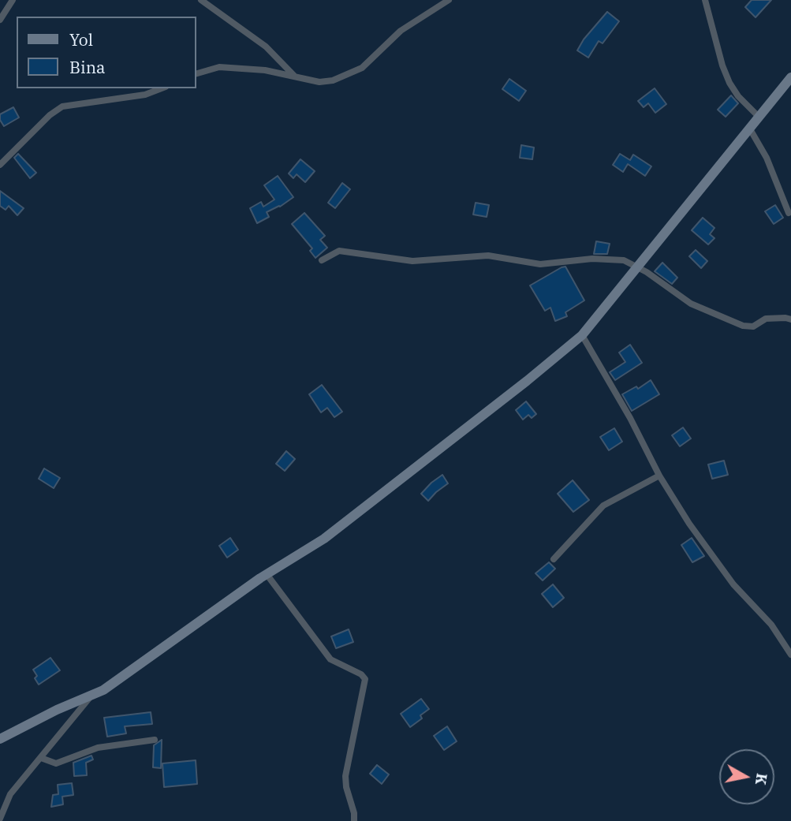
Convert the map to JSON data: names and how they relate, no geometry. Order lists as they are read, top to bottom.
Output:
{
  "legend": ["Yol", "Bina"],
  "north": "right"
}
